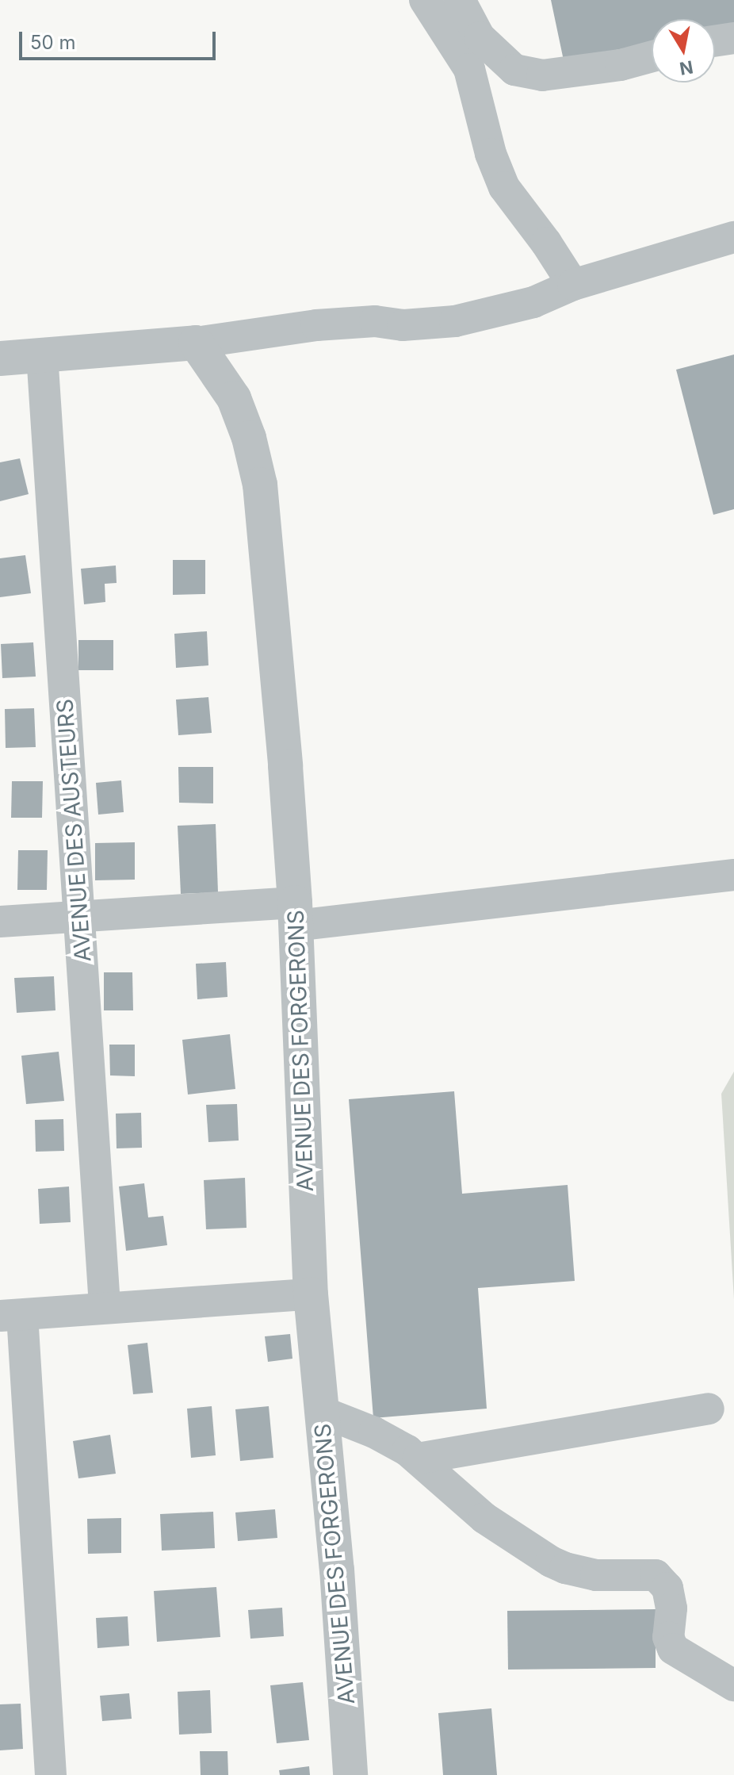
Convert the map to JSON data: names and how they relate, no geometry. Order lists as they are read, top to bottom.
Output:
{
  "streets": {
    "street": ["AVENUE DES AUSTEURS", "AVENUE DES FORGERONS"]
  },
  "scale_bar": "50 m",
  "north": "bottom"
}
